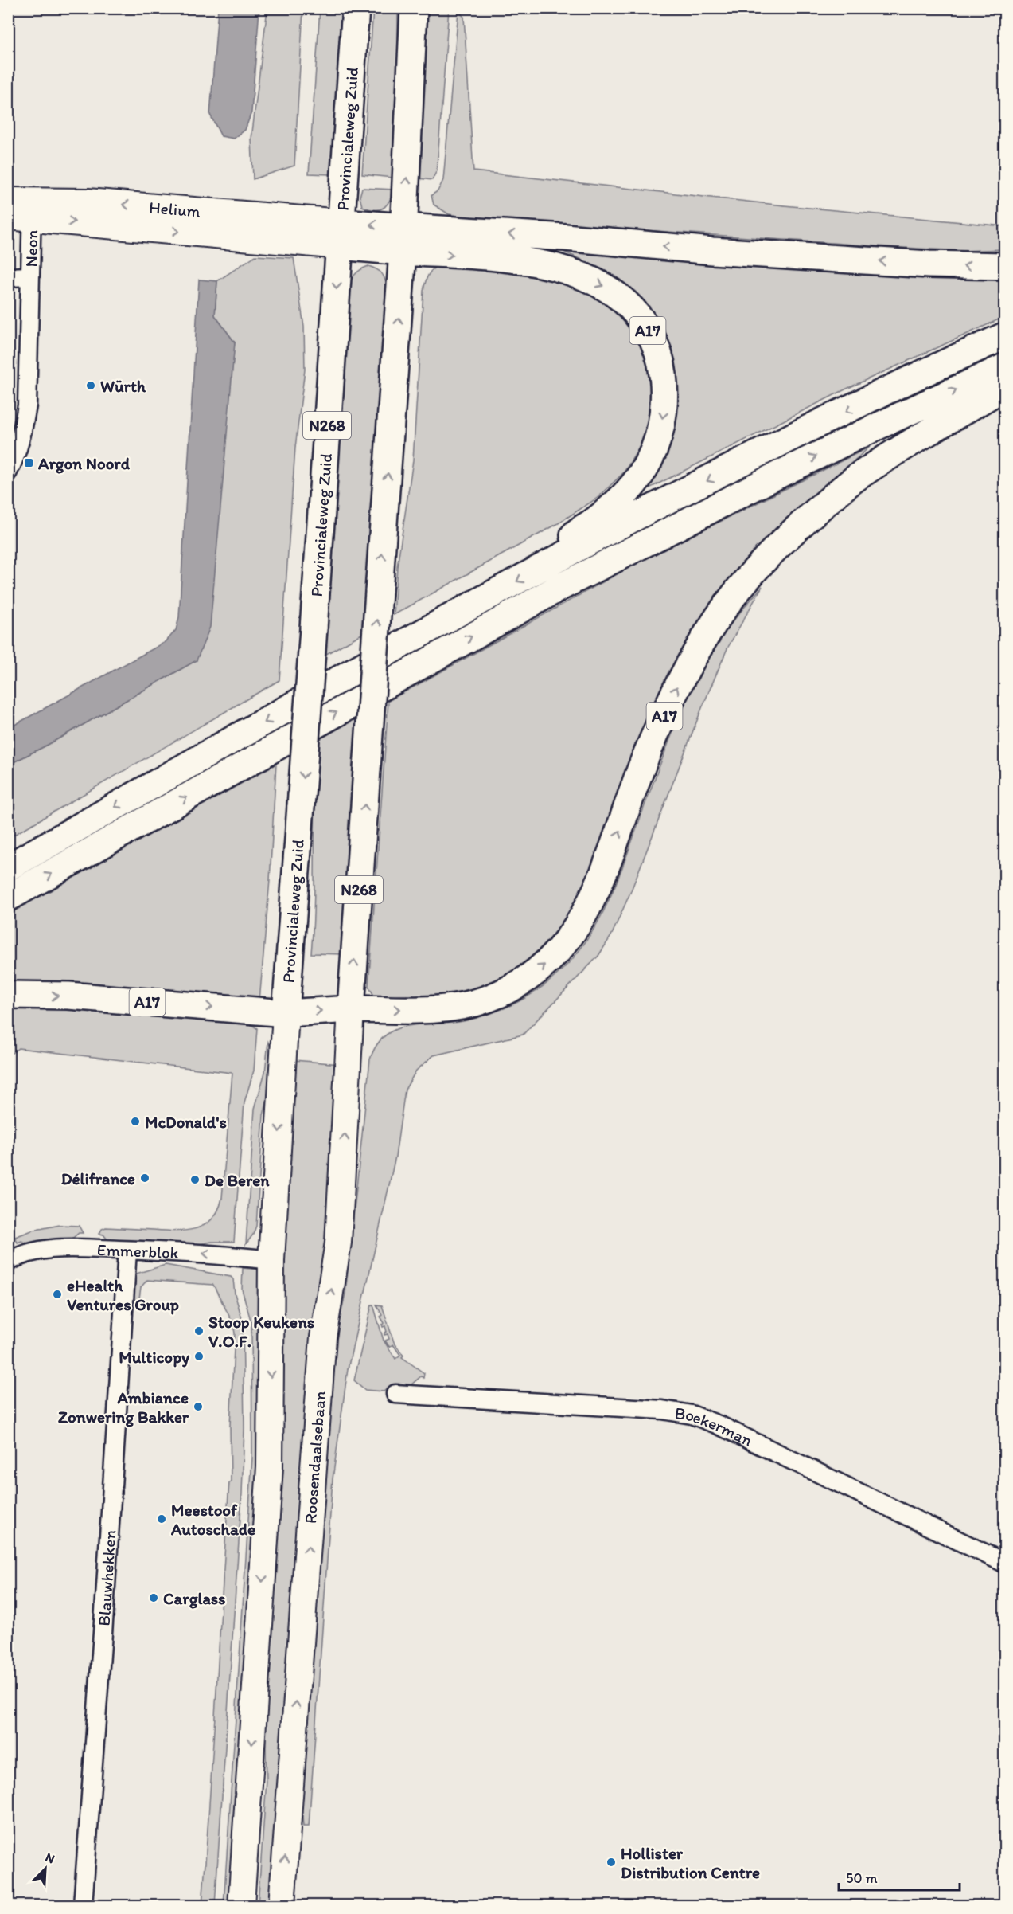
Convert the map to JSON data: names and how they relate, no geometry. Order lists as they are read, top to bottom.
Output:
{
  "streets": {
    "main road": ["Provincialeweg Zuid", "A17", "N268"],
    "street": [
      "Helium",
      "Neon",
      "Emmerblok",
      "Boekerman",
      "Roosendaalsebaan",
      "Blauwhekken"
    ]
  },
  "crossings": [
    ["Provincialeweg Zuid", "Helium"],
    ["Provincialeweg Zuid", "A17"],
    ["Provincialeweg Zuid", "N268"],
    ["Helium", "Neon"],
    ["A17", "N268"],
    ["A17", "Roosendaalsebaan"],
    ["N268", "Emmerblok"],
    ["N268", "Roosendaalsebaan"],
    ["Emmerblok", "Blauwhekken"]
  ],
  "one_way": ["Emmerblok"],
  "places": {
    "other": [
      "Würth",
      "McDonald's",
      "Délifrance",
      "De Beren",
      "eHealth Ventures Group",
      "Stoop Keukens V.O.F.",
      "Multicopy",
      "Ambiance Zonwering Bakker",
      "Meestoof Autoschade",
      "Carglass",
      "Hollister Distribution Centre"
    ],
    "transit": ["Argon Noord"]
  },
  "scale_bar": "50 m",
  "north": "top right"
}
